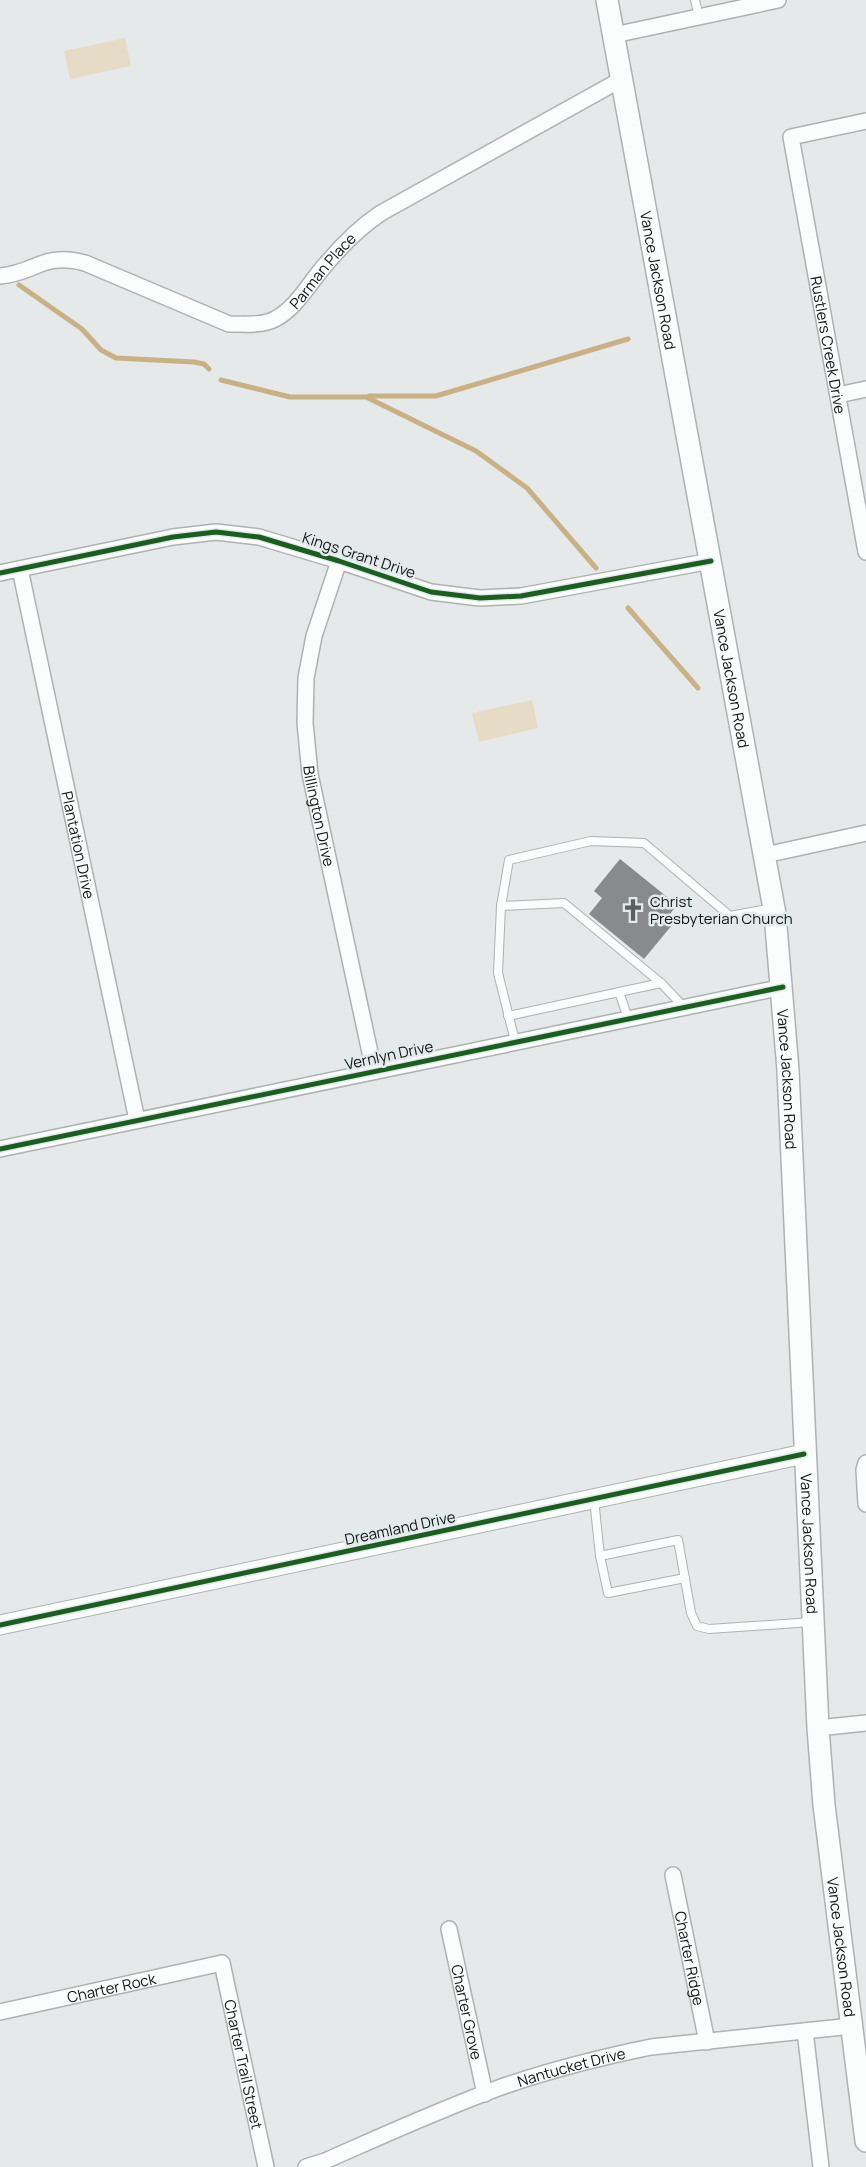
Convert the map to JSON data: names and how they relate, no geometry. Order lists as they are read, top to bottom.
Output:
{
  "streets": {
    "main road": ["Vance Jackson Road"],
    "street": [
      "Parman Place",
      "Rustlers Creek Drive",
      "Kings Grant Drive",
      "Billington Drive",
      "Plantation Drive",
      "Vernlyn Drive",
      "Dreamland Drive",
      "Charter Ridge",
      "Charter Rock",
      "Charter Grove",
      "Charter Trail Street",
      "Nantucket Drive"
    ]
  },
  "crossings": [
    ["Parman Place", "Vance Jackson Road"],
    ["Vance Jackson Road", "Kings Grant Drive"],
    ["Vance Jackson Road", "Vernlyn Drive"],
    ["Vance Jackson Road", "Dreamland Drive"],
    ["Vance Jackson Road", "Nantucket Drive"],
    ["Kings Grant Drive", "Billington Drive"],
    ["Kings Grant Drive", "Plantation Drive"],
    ["Billington Drive", "Vernlyn Drive"],
    ["Plantation Drive", "Vernlyn Drive"],
    ["Charter Ridge", "Nantucket Drive"],
    ["Charter Rock", "Charter Trail Street"],
    ["Charter Grove", "Nantucket Drive"]
  ],
  "places": {
    "church": ["Christ Presbyterian Church"]
  }
}
